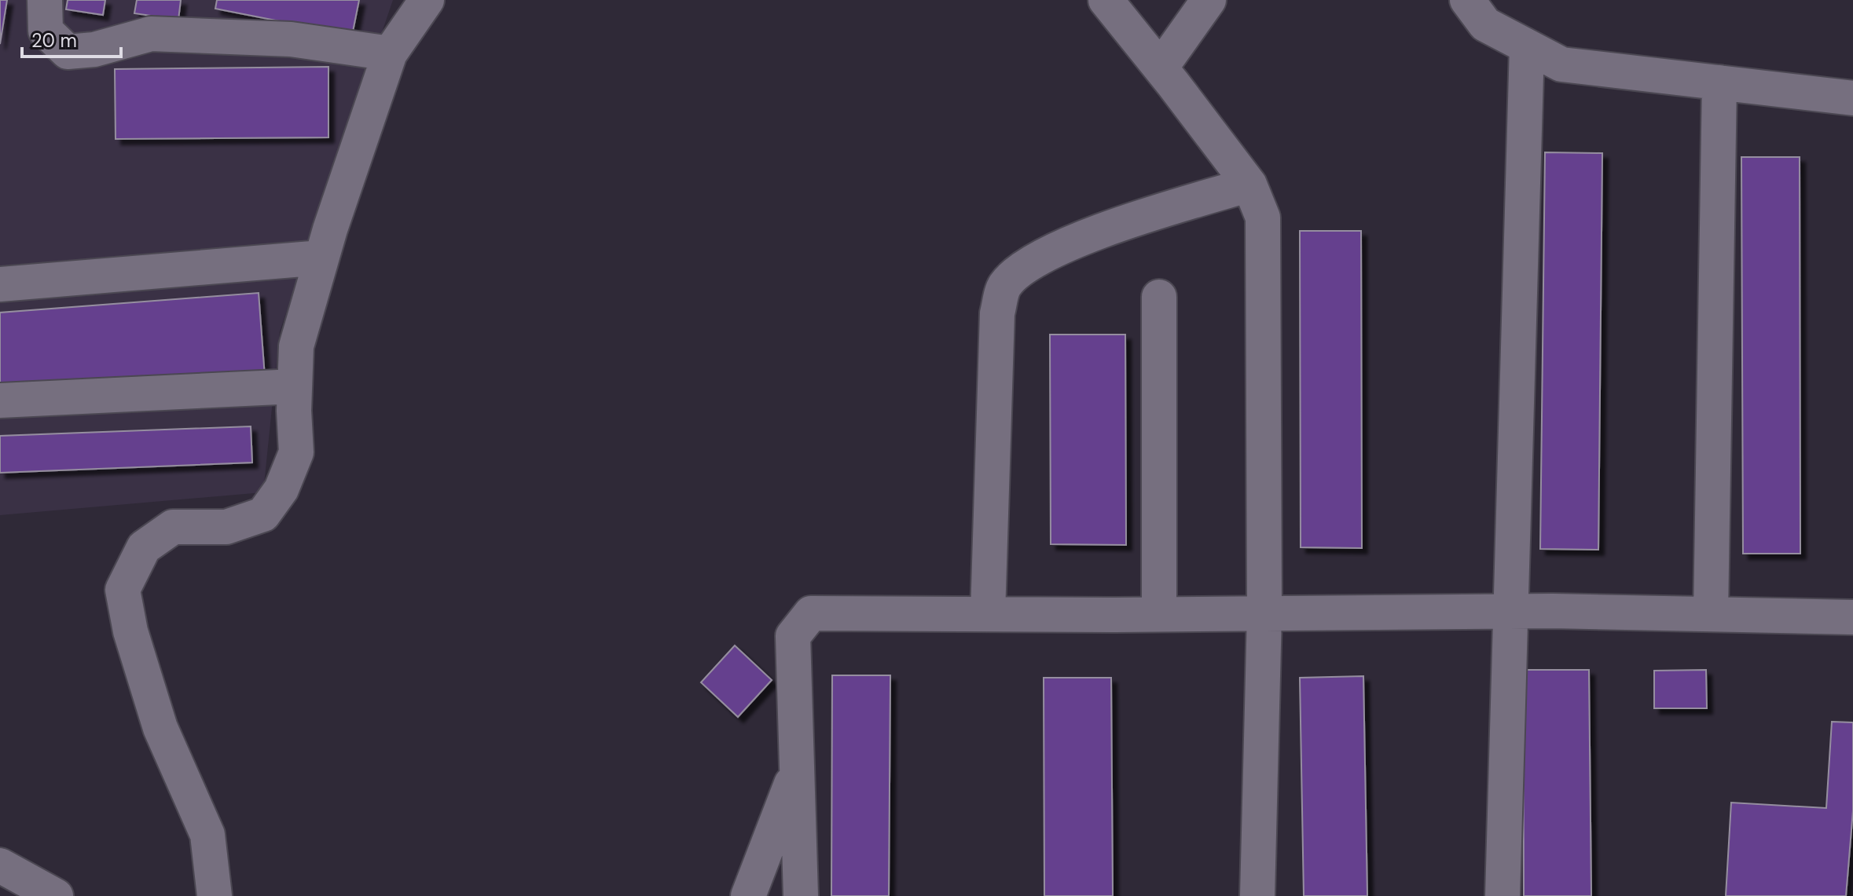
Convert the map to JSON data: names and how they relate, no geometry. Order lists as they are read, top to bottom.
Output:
{
  "scale_bar": "20 m"
}
